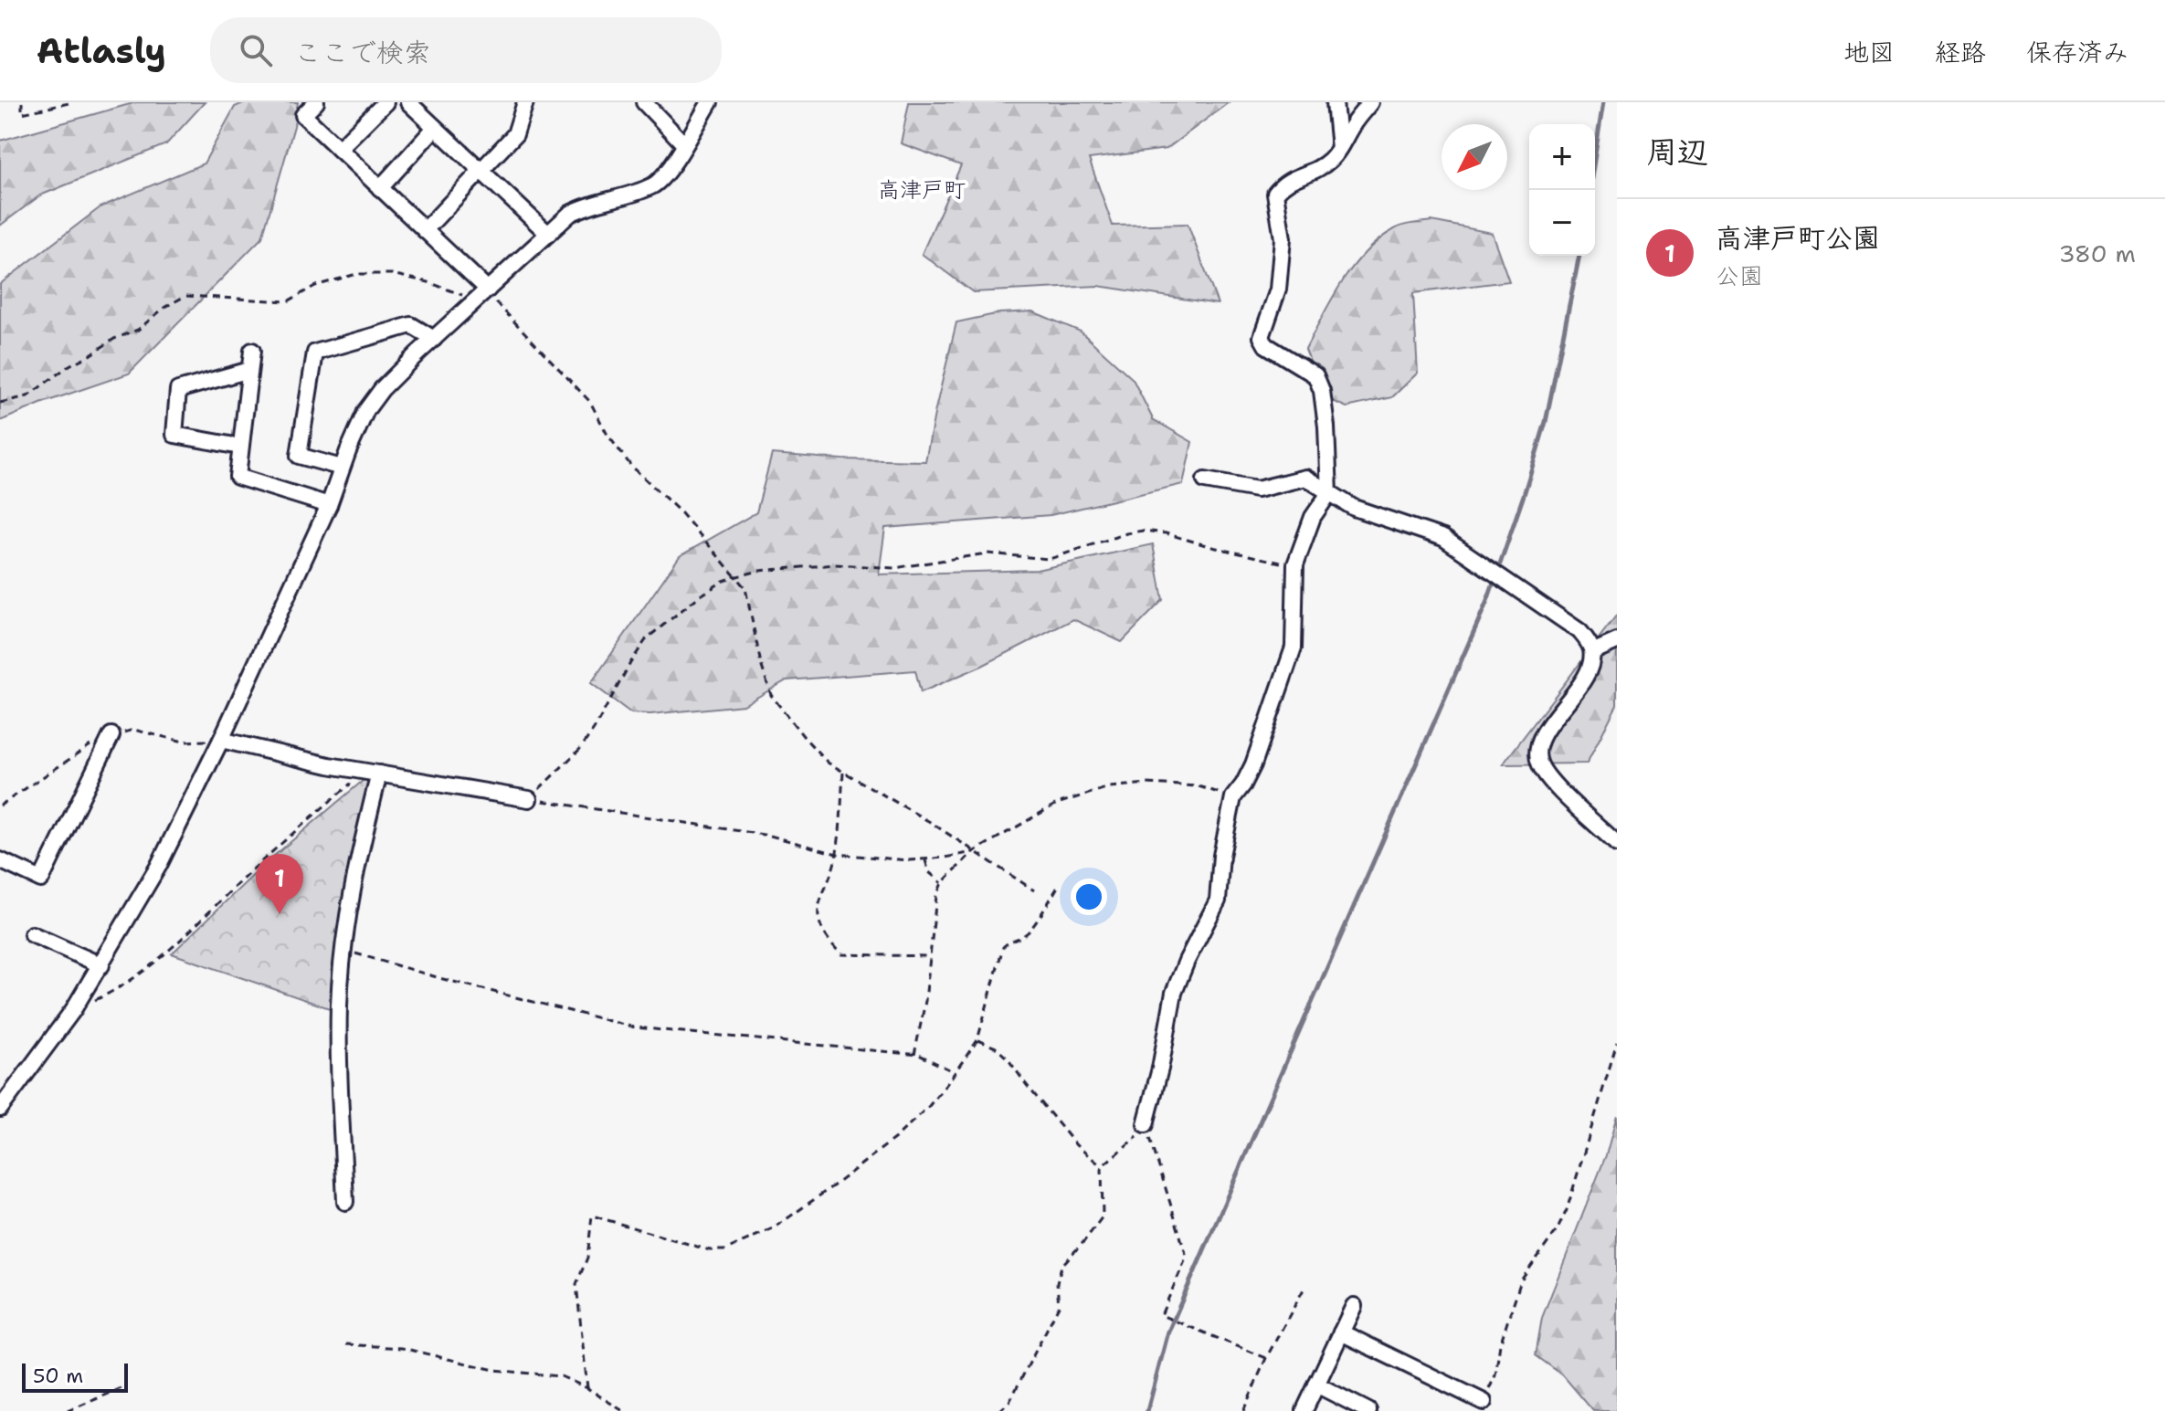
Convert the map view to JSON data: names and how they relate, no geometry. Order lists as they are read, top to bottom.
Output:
{
  "districts": ["高津戸町"],
  "scale_bar": "50 m",
  "north": "bottom left",
  "page": {
    "header": "Atlasly",
    "search": "ここで検索",
    "nav": ["地図", "経路", "保存済み"],
    "heading": "周辺",
    "map_buttons": ["+", "−"],
    "list": [
      {
        "mark": "1",
        "name": "高津戸町公園",
        "note": "公園",
        "value": "380 m"
      }
    ],
    "pins": "1",
    "scale": "50 m"
  }
}
